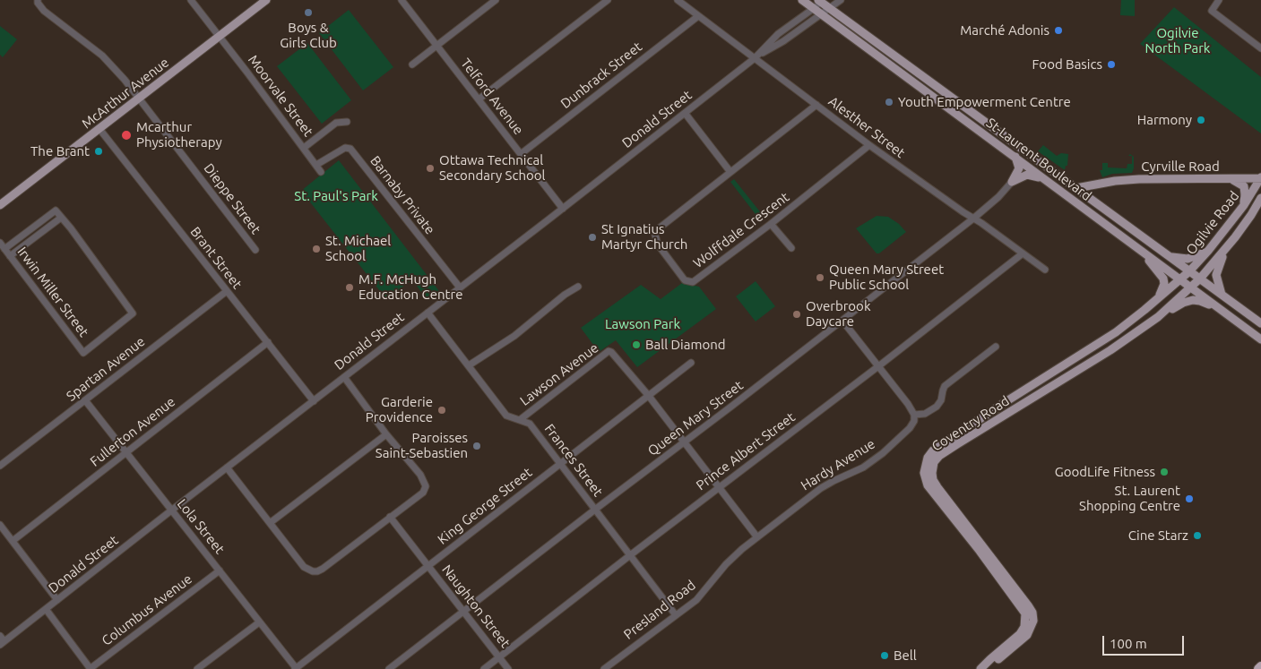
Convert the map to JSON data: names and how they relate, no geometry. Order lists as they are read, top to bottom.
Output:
{
  "streets": {
    "main road": [
      "McArthur Avenue",
      "St-Laurent Boulevard",
      "Cyrville Road",
      "Ogilvie Road",
      "Coventry Road"
    ],
    "street": [
      "Dunbrack Street",
      "Moorvale Street",
      "Telford Avenue",
      "Donald Street",
      "Alesther Street",
      "Barnaby Private",
      "Dieppe Street",
      "Wolffdale Crescent",
      "Brant Street",
      "Irwin Miller Street",
      "Spartan Avenue",
      "Lawson Avenue",
      "Queen Mary Street",
      "Fullerton Avenue",
      "Prince Albert Street",
      "Frances Street",
      "Hardy Avenue",
      "King George Street",
      "Lola Street",
      "Naughton Street",
      "Columbus Avenue",
      "Presland Road"
    ]
  },
  "crossings": [
    ["Dunbrack Street", "Telford Avenue"],
    ["Dunbrack Street", "Alesther Street"],
    ["McArthur Avenue", "Moorvale Street"],
    ["McArthur Avenue", "Dieppe Street"],
    ["McArthur Avenue", "Brant Street"],
    ["Moorvale Street", "Barnaby Private"],
    ["Telford Avenue", "Donald Street"],
    ["Donald Street", "Alesther Street"],
    ["Donald Street", "St-Laurent Boulevard"],
    ["Donald Street", "Barnaby Private"],
    ["Donald Street", "Brant Street"],
    ["Donald Street", "Frances Street"],
    ["Donald Street", "Lola Street"],
    ["Alesther Street", "Wolffdale Crescent"],
    ["Alesther Street", "Queen Mary Street"],
    ["Alesther Street", "Prince Albert Street"],
    ["St-Laurent Boulevard", "Cyrville Road"],
    ["St-Laurent Boulevard", "Ogilvie Road"],
    ["St-Laurent Boulevard", "Coventry Road"],
    ["Cyrville Road", "Ogilvie Road"],
    ["Ogilvie Road", "Coventry Road"],
    ["Brant Street", "Spartan Avenue"],
    ["Brant Street", "Fullerton Avenue"],
    ["Spartan Avenue", "Lola Street"],
    ["Lawson Avenue", "Frances Street"],
    ["Lawson Avenue", "King George Street"],
    ["Queen Mary Street", "Frances Street"],
    ["Queen Mary Street", "Naughton Street"],
    ["Fullerton Avenue", "Lola Street"],
    ["Prince Albert Street", "Frances Street"],
    ["Prince Albert Street", "Naughton Street"],
    ["Frances Street", "King George Street"],
    ["Frances Street", "Presland Road"],
    ["Hardy Avenue", "Presland Road"],
    ["King George Street", "Lola Street"],
    ["King George Street", "Naughton Street"],
    ["Lola Street", "Columbus Avenue"]
  ],
  "parks": ["Ogilvie North Park", "St. Paul's Park", "Lawson Park"],
  "places": [
    "Boys & Girls Club",
    "Marché Adonis",
    "Food Basics",
    "Youth Empowerment Centre",
    "Harmony",
    "Mcarthur Physiotherapy",
    "The Brant",
    "Ottawa Technical Secondary School",
    "St Ignatius Martyr Church",
    "St. Michael School",
    "Queen Mary Street Public School",
    "M.F. McHugh Education Centre",
    "Overbrook Daycare",
    "Ball Diamond",
    "Garderie Providence",
    "Paroisses Saint-Sebastien",
    "GoodLife Fitness",
    "St. Laurent Shopping Centre",
    "Cine Starz",
    "Bell"
  ],
  "scale_bar": "100 m"
}
